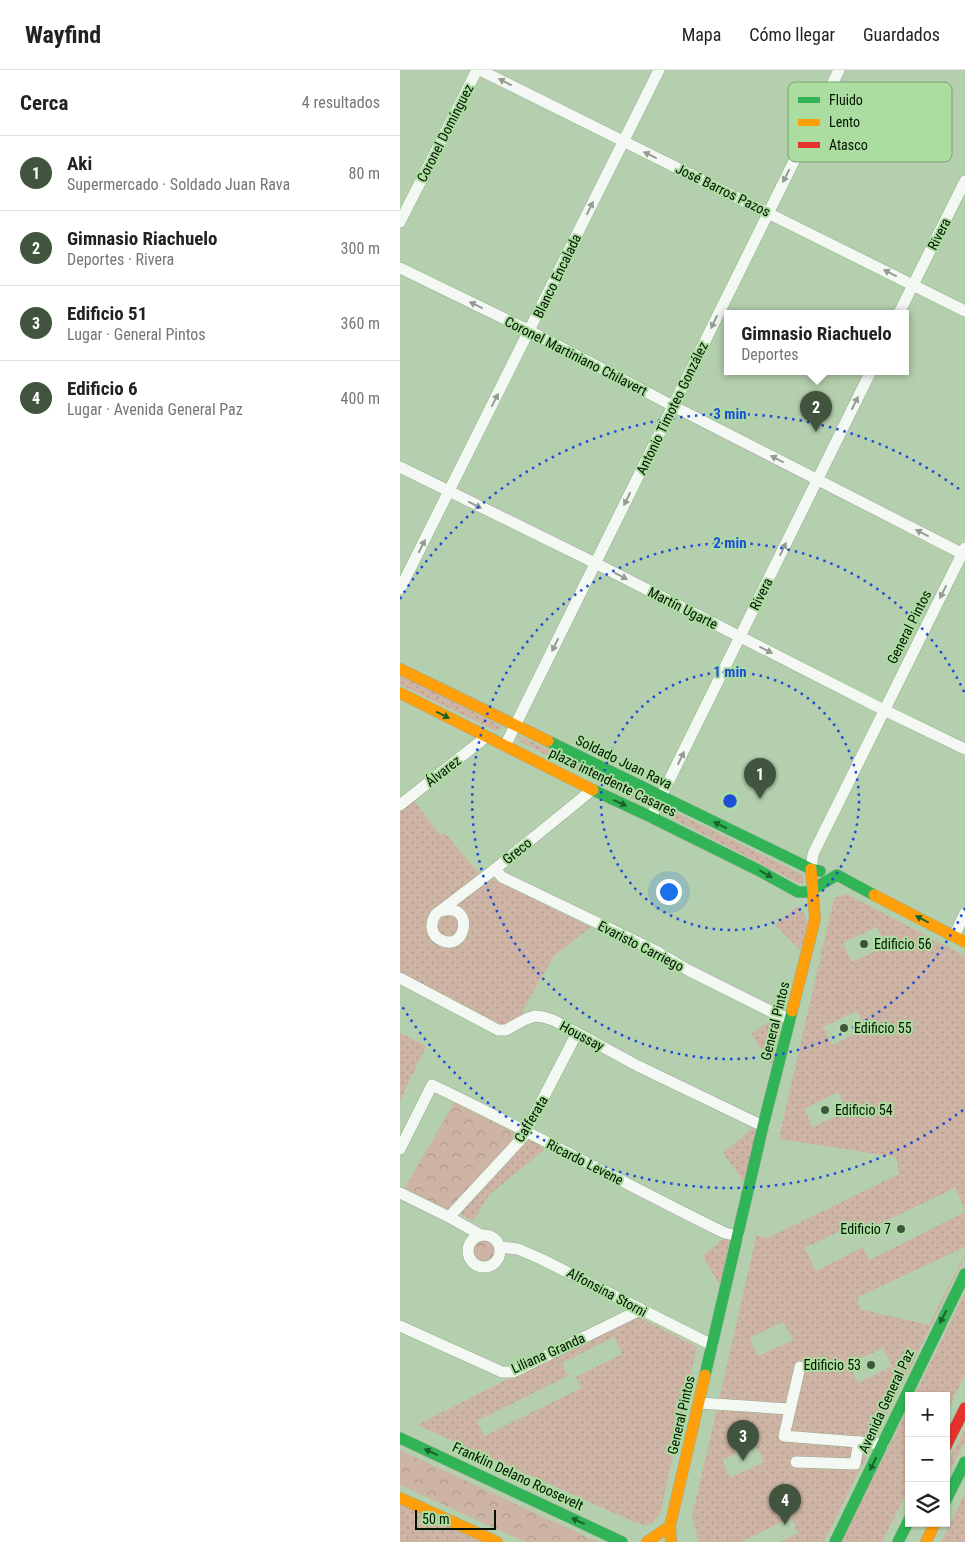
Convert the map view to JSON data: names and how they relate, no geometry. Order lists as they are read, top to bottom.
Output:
{
  "streets": {
    "main road": [
      "General Pintos",
      "Soldado Juan Rava",
      "plaza intendente Casares",
      "Avenida General Paz",
      "Franklin Delano Roosevelt"
    ],
    "street": [
      "Coronel Domínguez",
      "José Barros Pazos",
      "Rivera",
      "Blanco Encalada",
      "Coronel Martiniano Chilavert",
      "Antonio Timoteo González",
      "Martín Ugarte",
      "Álvarez",
      "Greco",
      "Evaristo Carriego",
      "Houssay",
      "Cafferata",
      "Ricardo Levene",
      "Alfonsina Storni",
      "Liliana Granda"
    ]
  },
  "crossings": [
    ["Coronel Domínguez", "José Barros Pazos"],
    ["José Barros Pazos", "Rivera"],
    ["José Barros Pazos", "Blanco Encalada"],
    ["José Barros Pazos", "Antonio Timoteo González"],
    ["Rivera", "Coronel Martiniano Chilavert"],
    ["Rivera", "Martín Ugarte"],
    ["Rivera", "Soldado Juan Rava"],
    ["Rivera", "plaza intendente Casares"],
    ["Blanco Encalada", "Coronel Martiniano Chilavert"],
    ["Blanco Encalada", "Martín Ugarte"],
    ["Coronel Martiniano Chilavert", "Antonio Timoteo González"],
    ["Coronel Martiniano Chilavert", "General Pintos"],
    ["Antonio Timoteo González", "Martín Ugarte"],
    ["Antonio Timoteo González", "Soldado Juan Rava"],
    ["Antonio Timoteo González", "plaza intendente Casares"],
    ["Martín Ugarte", "General Pintos"],
    ["General Pintos", "Soldado Juan Rava"],
    ["General Pintos", "plaza intendente Casares"],
    ["General Pintos", "Evaristo Carriego"],
    ["General Pintos", "Houssay"],
    ["General Pintos", "Ricardo Levene"],
    ["General Pintos", "Alfonsina Storni"],
    ["Álvarez", "plaza intendente Casares"],
    ["plaza intendente Casares", "Greco"],
    ["Greco", "Evaristo Carriego"],
    ["Houssay", "Cafferata"],
    ["Cafferata", "Ricardo Levene"],
    ["Cafferata", "Alfonsina Storni"],
    ["Alfonsina Storni", "Liliana Granda"]
  ],
  "one_way": [
    "José Barros Pazos",
    "Rivera",
    "Blanco Encalada",
    "Coronel Martiniano Chilavert",
    "Antonio Timoteo González",
    "Martín Ugarte",
    "Soldado Juan Rava",
    "plaza intendente Casares"
  ],
  "places": [
    "Edificio 56",
    "Edificio 55",
    "Edificio 54",
    "Edificio 7",
    "Edificio 53"
  ],
  "legend": ["Fluido", "Lento", "Atasco"],
  "scale_bar": "50 m",
  "page": {
    "header": "Wayfind",
    "nav": ["Mapa", "Cómo llegar", "Guardados"],
    "heading": ["Cerca", "4 resultados"],
    "list": [
      {
        "mark": "1",
        "name": "Aki",
        "note": "Supermercado · Soldado Juan Rava",
        "value": "80 m"
      },
      {
        "mark": "2",
        "name": "Gimnasio Riachuelo",
        "note": "Deportes · Rivera",
        "value": "300 m"
      },
      {
        "mark": "3",
        "name": "Edificio 51",
        "note": "Lugar · General Pintos",
        "value": "360 m"
      },
      {
        "mark": "4",
        "name": "Edificio 6",
        "note": "Lugar · Avenida General Paz",
        "value": "400 m"
      }
    ],
    "popup": ["Gimnasio Riachuelo", "Deportes"],
    "pins": [
      "2",
      "1",
      "3",
      "4"
    ],
    "map_buttons": ["+", "−"],
    "scale": "50 m"
  },
  "rings": ["3 min", "2 min", "1 min"]
}
